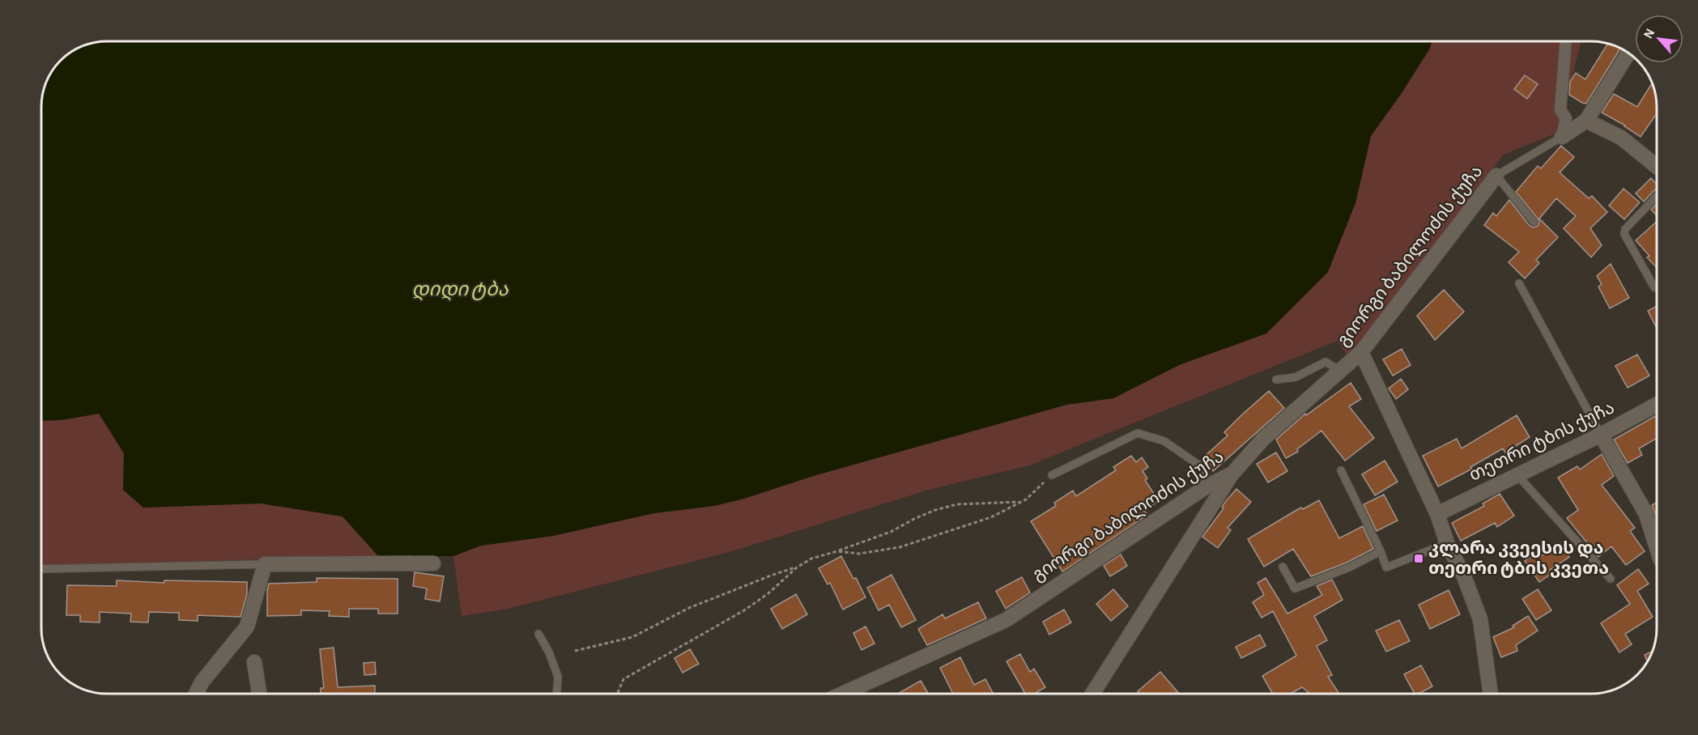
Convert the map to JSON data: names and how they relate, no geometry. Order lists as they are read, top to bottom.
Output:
{
  "streets": {
    "street": ["გიორგი ბაბილოძის ქუჩა", "თეთრი ტბის ქუჩა"]
  },
  "water": ["დიდი ტბა"],
  "places": {
    "transit": ["კლარა კვეესის და თეთრი ტბის კვეთა"]
  },
  "north": "top left"
}
